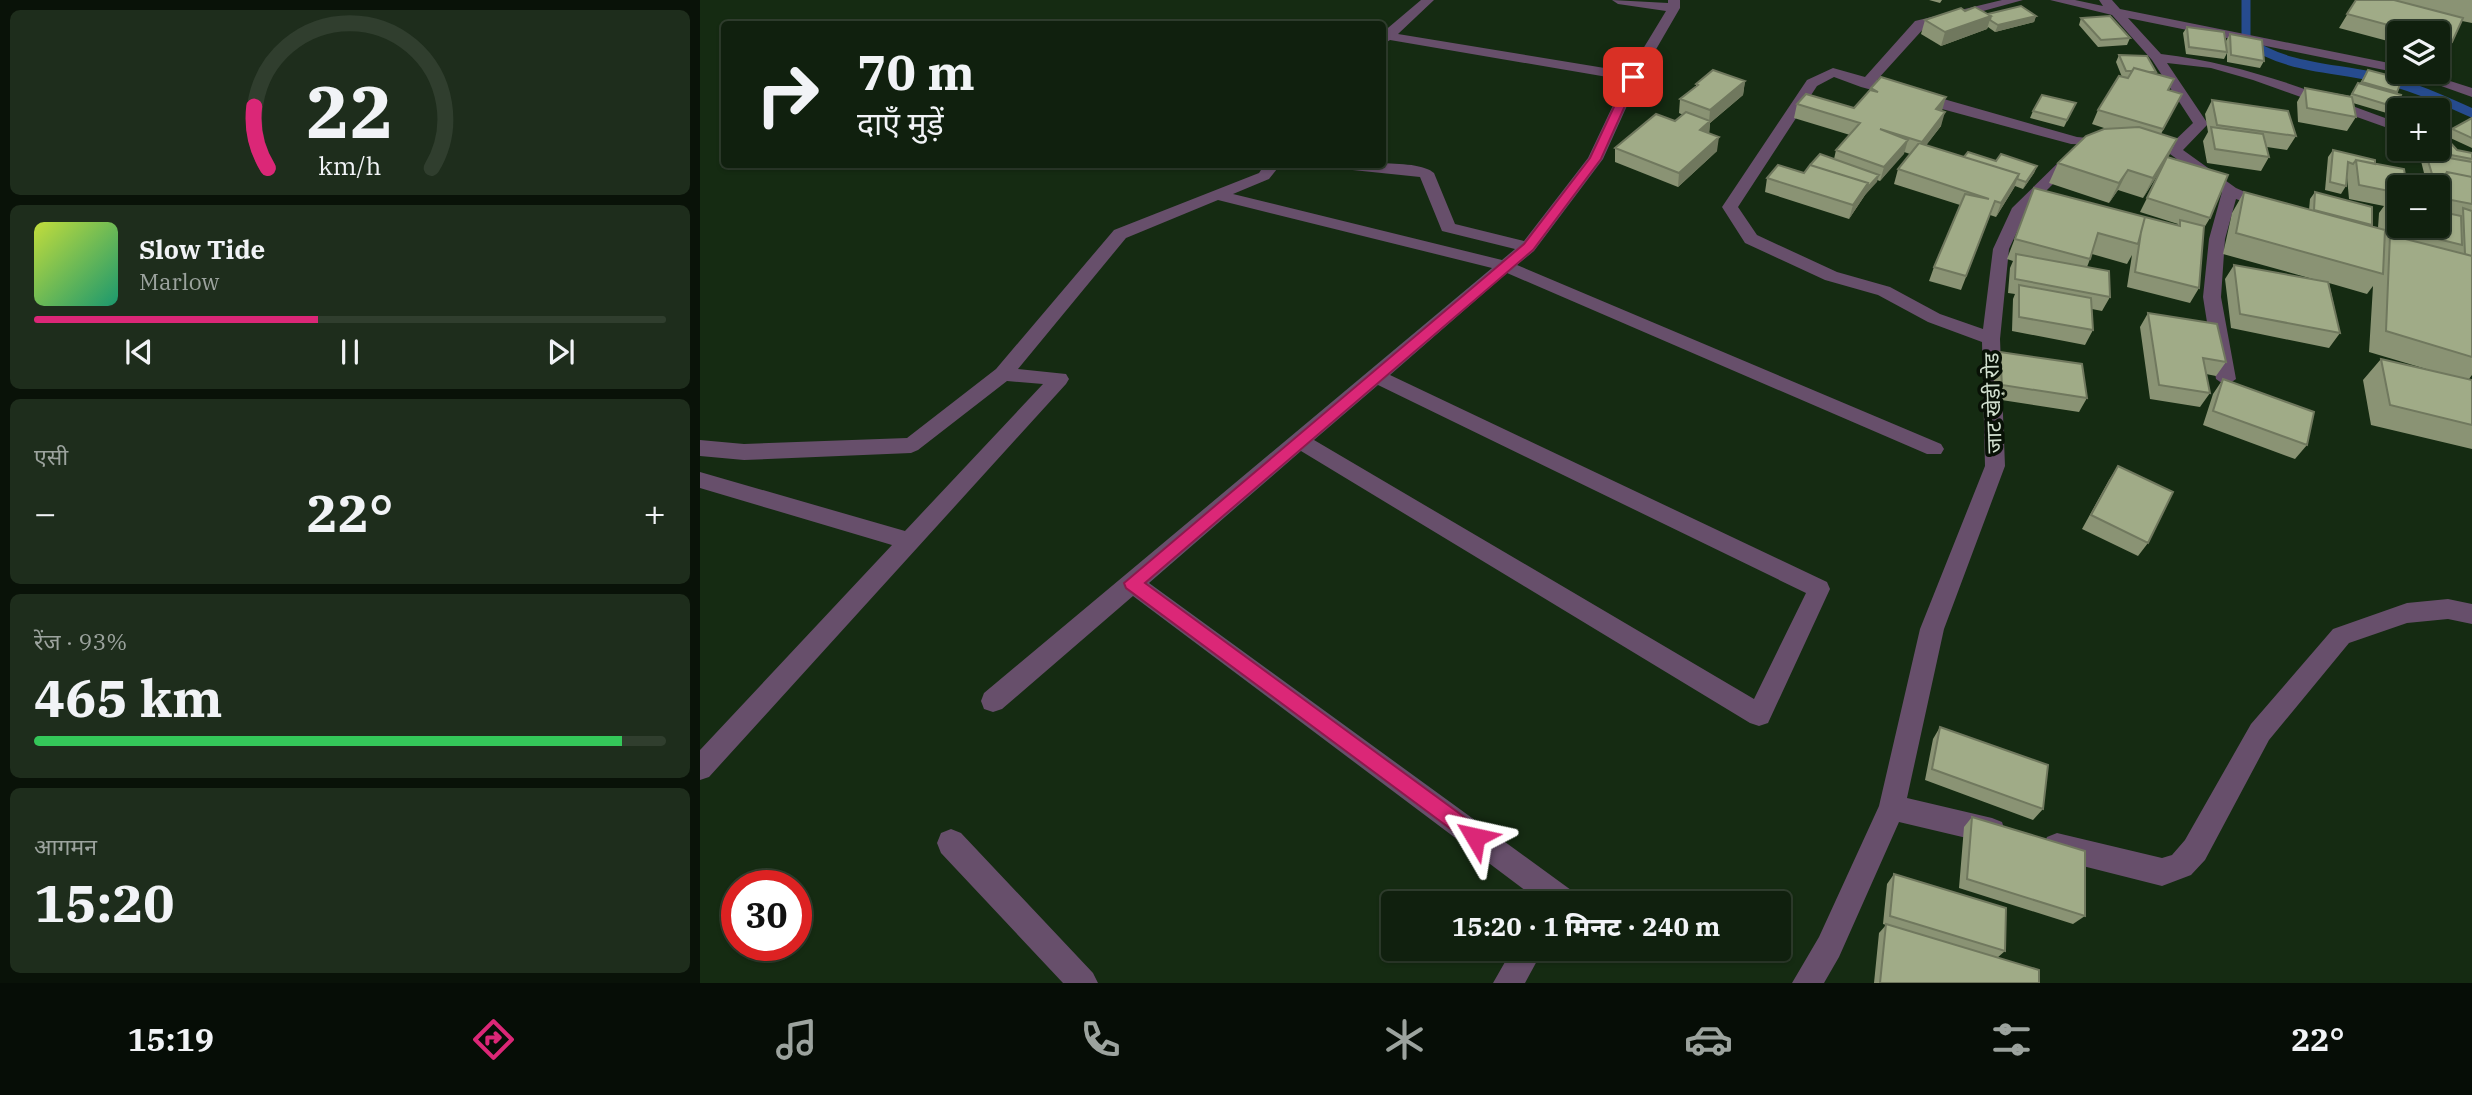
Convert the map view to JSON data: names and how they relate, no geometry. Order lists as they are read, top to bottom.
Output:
{
  "streets": {
    "street": ["जाट खेड़ी रोड"]
  },
  "page": {
    "map_buttons": ["+", "−"],
    "turn": ["70 m", "दाएँ मुड़ें"],
    "song": ["Slow Tide", "Marlow"],
    "tile": [
      "एसी",
      ["रेंज · 93%", "465 km"],
      ["आगमन", "15:20"]
    ],
    "heat": ["−", "22°", "+"],
    "limit": "30",
    "trip": "15:20 · 1 मिनट · 240 m",
    "tabs": ["15:19", "22°"],
    "gauge": ["22", "km/h"]
  }
}
